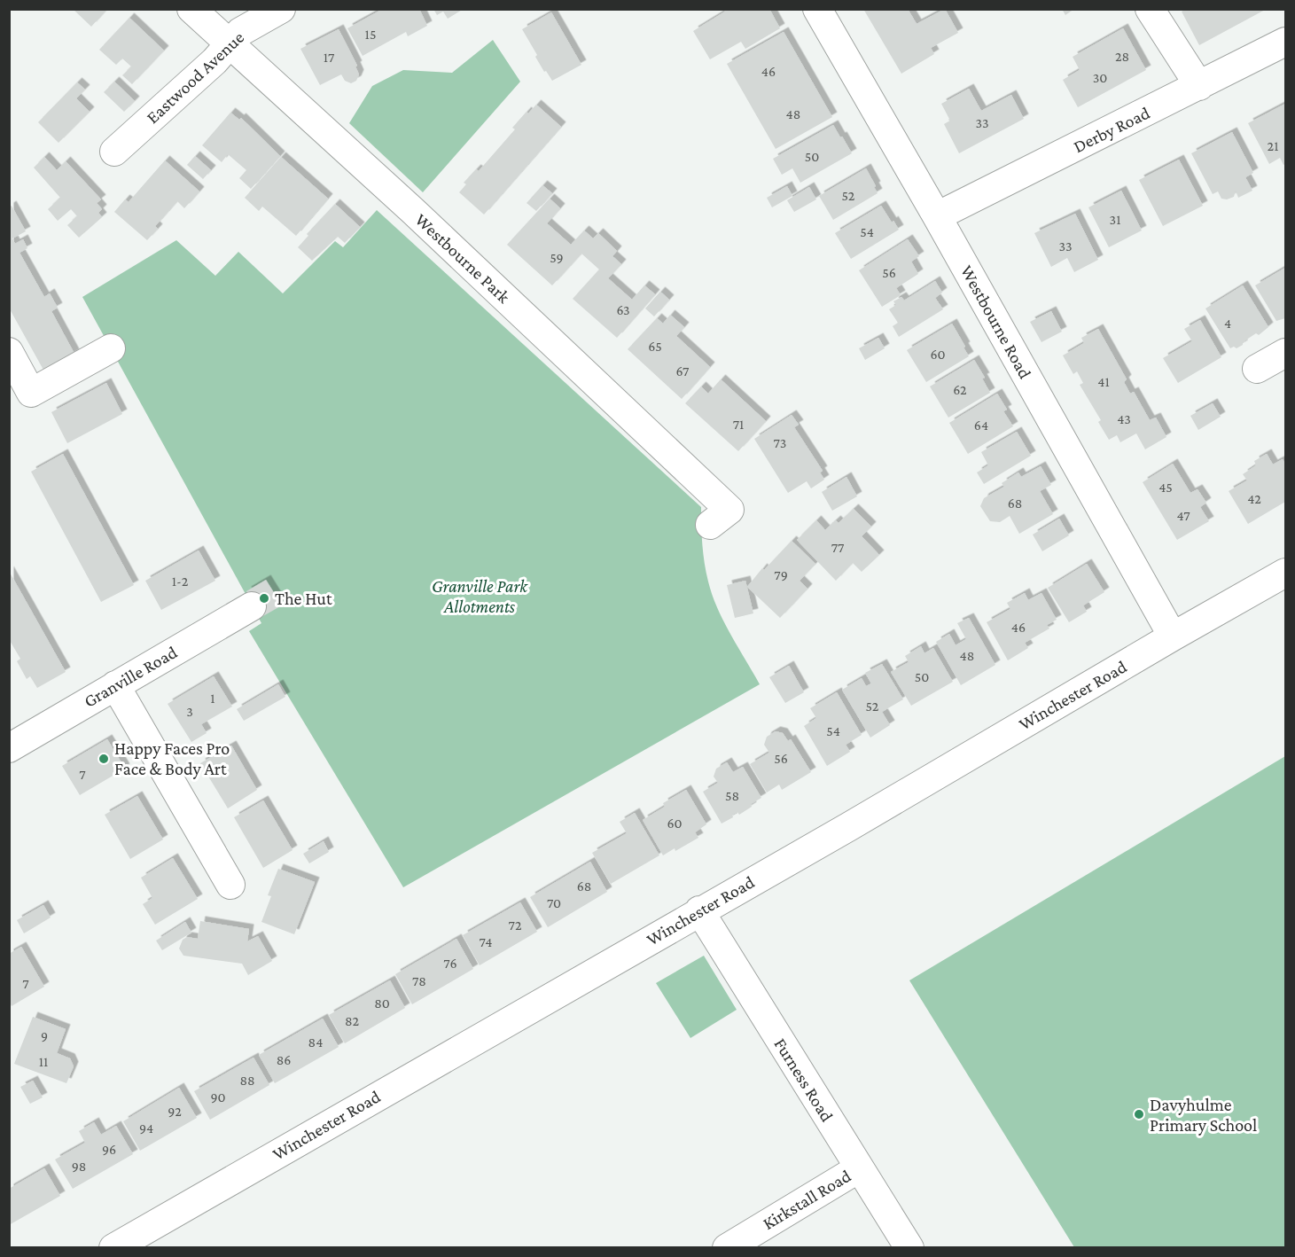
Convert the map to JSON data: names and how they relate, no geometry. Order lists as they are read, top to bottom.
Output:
{
  "streets": {
    "street": [
      "Eastwood Avenue",
      "Derby Road",
      "Westbourne Park",
      "Westbourne Road",
      "Granville Road",
      "Winchester Road",
      "Furness Road",
      "Kirkstall Road"
    ]
  },
  "crossings": [
    ["Eastwood Avenue", "Westbourne Park"],
    ["Derby Road", "Westbourne Road"],
    ["Westbourne Road", "Winchester Road"],
    ["Winchester Road", "Furness Road"],
    ["Furness Road", "Kirkstall Road"]
  ],
  "parks": ["Granville Park Allotments"],
  "places": ["The Hut", "Happy Faces Pro Face & Body Art", "Davyhulme Primary School"],
  "house_numbers": [
    "15",
    "28",
    "17",
    "46",
    "30",
    "48",
    "33",
    "21",
    "50",
    "52",
    "31",
    "54",
    "33",
    "59",
    "56",
    "63",
    "4",
    "65",
    "60",
    "67",
    "41",
    "62",
    "43",
    "71",
    "64",
    "73",
    "45",
    "42",
    "68",
    "47",
    "77",
    "79",
    "1-2",
    "46",
    "48",
    "50",
    "1",
    "52",
    "3",
    "54",
    "56",
    "7",
    "58",
    "60",
    "68",
    "70",
    "72",
    "74",
    "76",
    "78",
    "7",
    "80",
    "82",
    "9",
    "84",
    "86",
    "11",
    "88",
    "90",
    "92",
    "94",
    "96",
    "98"
  ]
}
